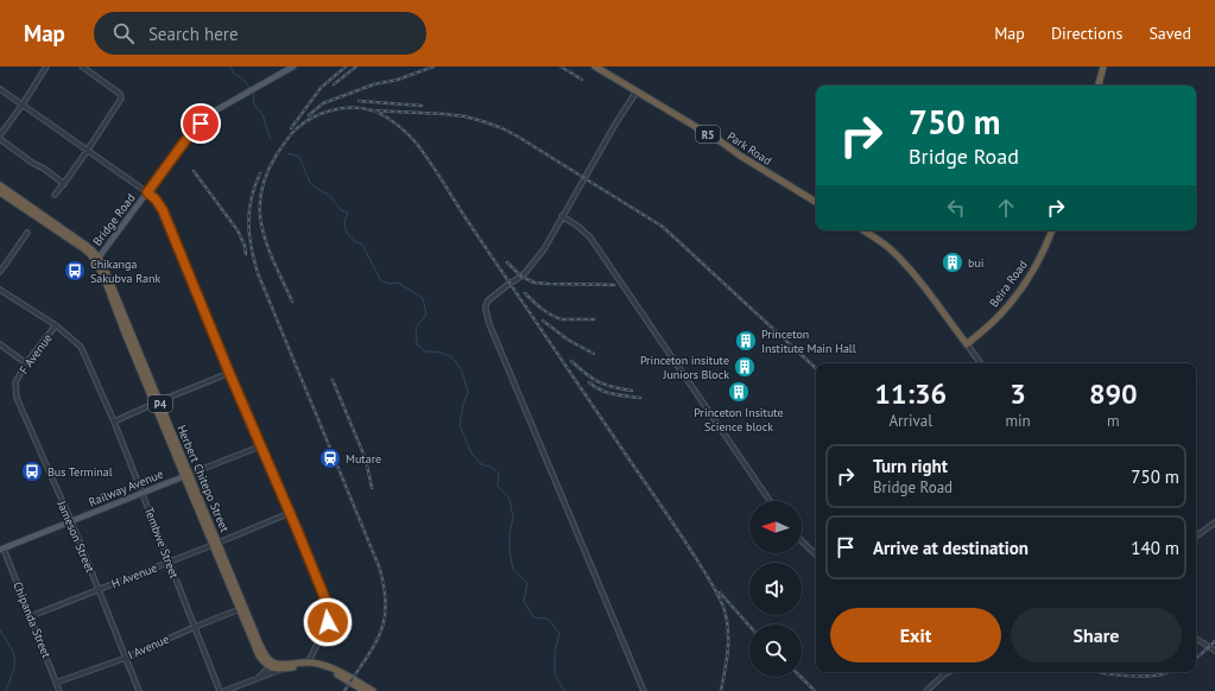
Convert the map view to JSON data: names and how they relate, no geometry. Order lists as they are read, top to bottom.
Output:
{
  "streets": {
    "highway": [
      "R5",
      "Park Road",
      "Beira Road",
      "P4",
      "Herbert Chitepo Street"
    ],
    "main road": ["Bridge Road", "Railway Avenue"],
    "street": [
      "F Avenue",
      "Jameson Street",
      "Tembwe Street",
      "H Avenue",
      "Chipanda Street",
      "I Avenue"
    ]
  },
  "crossings": [
    ["Bridge Road", "Herbert Chitepo Street"],
    ["F Avenue", "Jameson Street"],
    ["F Avenue", "Tembwe Street"],
    ["Herbert Chitepo Street", "Railway Avenue"],
    ["Herbert Chitepo Street", "H Avenue"],
    ["Herbert Chitepo Street", "I Avenue"],
    ["Railway Avenue", "Jameson Street"],
    ["Railway Avenue", "Tembwe Street"],
    ["Railway Avenue", "Chipanda Street"],
    ["Jameson Street", "H Avenue"],
    ["Jameson Street", "I Avenue"],
    ["Tembwe Street", "H Avenue"],
    ["Tembwe Street", "I Avenue"],
    ["H Avenue", "Chipanda Street"],
    ["Chipanda Street", "I Avenue"]
  ],
  "places": {
    "building": [
      "bui",
      "Princeton Institute Main Hall",
      "Princeton insitute Juniors Block",
      "Princeton Insitute Science block"
    ],
    "bus stop": ["Chikanga Sakubva Rank", "Bus Terminal"],
    "station": ["Mutare"]
  },
  "north": "left",
  "page": {
    "header": "Map",
    "search": "Search here",
    "nav": ["Map", "Directions", "Saved"],
    "turn": ["750 m", "Bridge Road"],
    "eta": [
      "11:36",
      "Arrival",
      "3",
      "min",
      "890",
      "m"
    ],
    "list": [
      {
        "name": "Turn right",
        "note": "Bridge Road",
        "value": "750 m"
      },
      {
        "name": "Arrive at destination",
        "value": "140 m"
      }
    ],
    "buttons": ["Exit", "Share"]
  }
}
